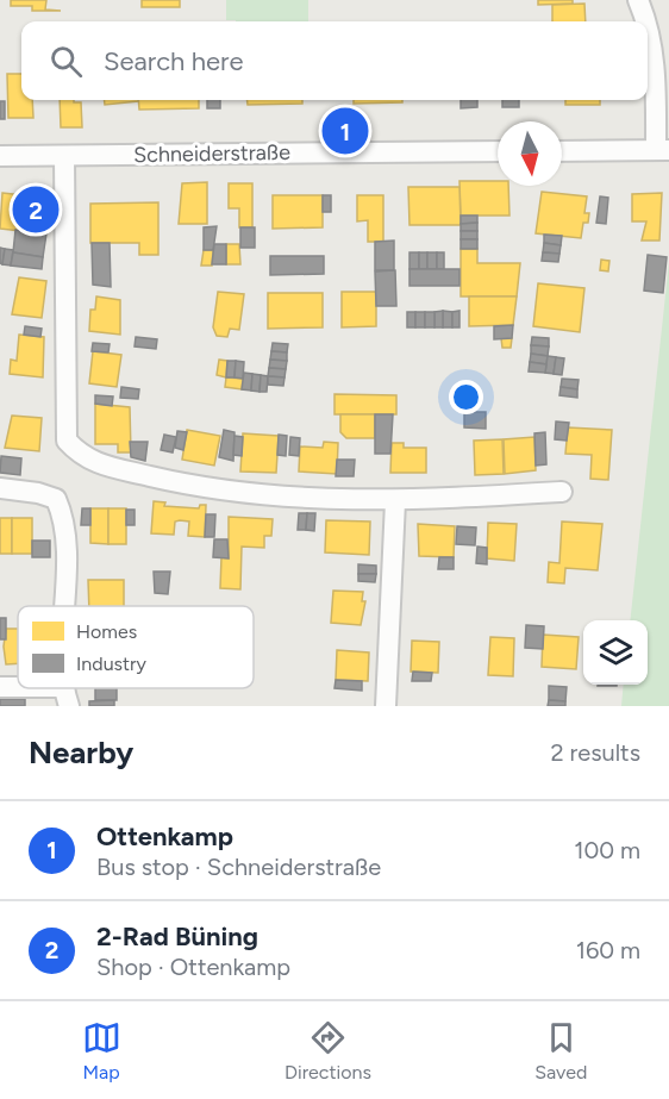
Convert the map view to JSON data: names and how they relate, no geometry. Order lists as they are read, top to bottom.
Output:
{
  "streets": {
    "street": ["Schneiderstraße"]
  },
  "legend": ["Homes", "Industry"],
  "north": "bottom",
  "page": {
    "search": "Search here",
    "pins": ["1", "2"],
    "heading": ["Nearby", "2 results"],
    "list": [
      {
        "mark": "1",
        "name": "Ottenkamp",
        "note": "Bus stop · Schneiderstraße",
        "value": "100 m"
      },
      {
        "mark": "2",
        "name": "2-Rad Büning",
        "note": "Shop · Ottenkamp",
        "value": "160 m"
      }
    ],
    "nav": ["Map", "Directions", "Saved"]
  }
}
